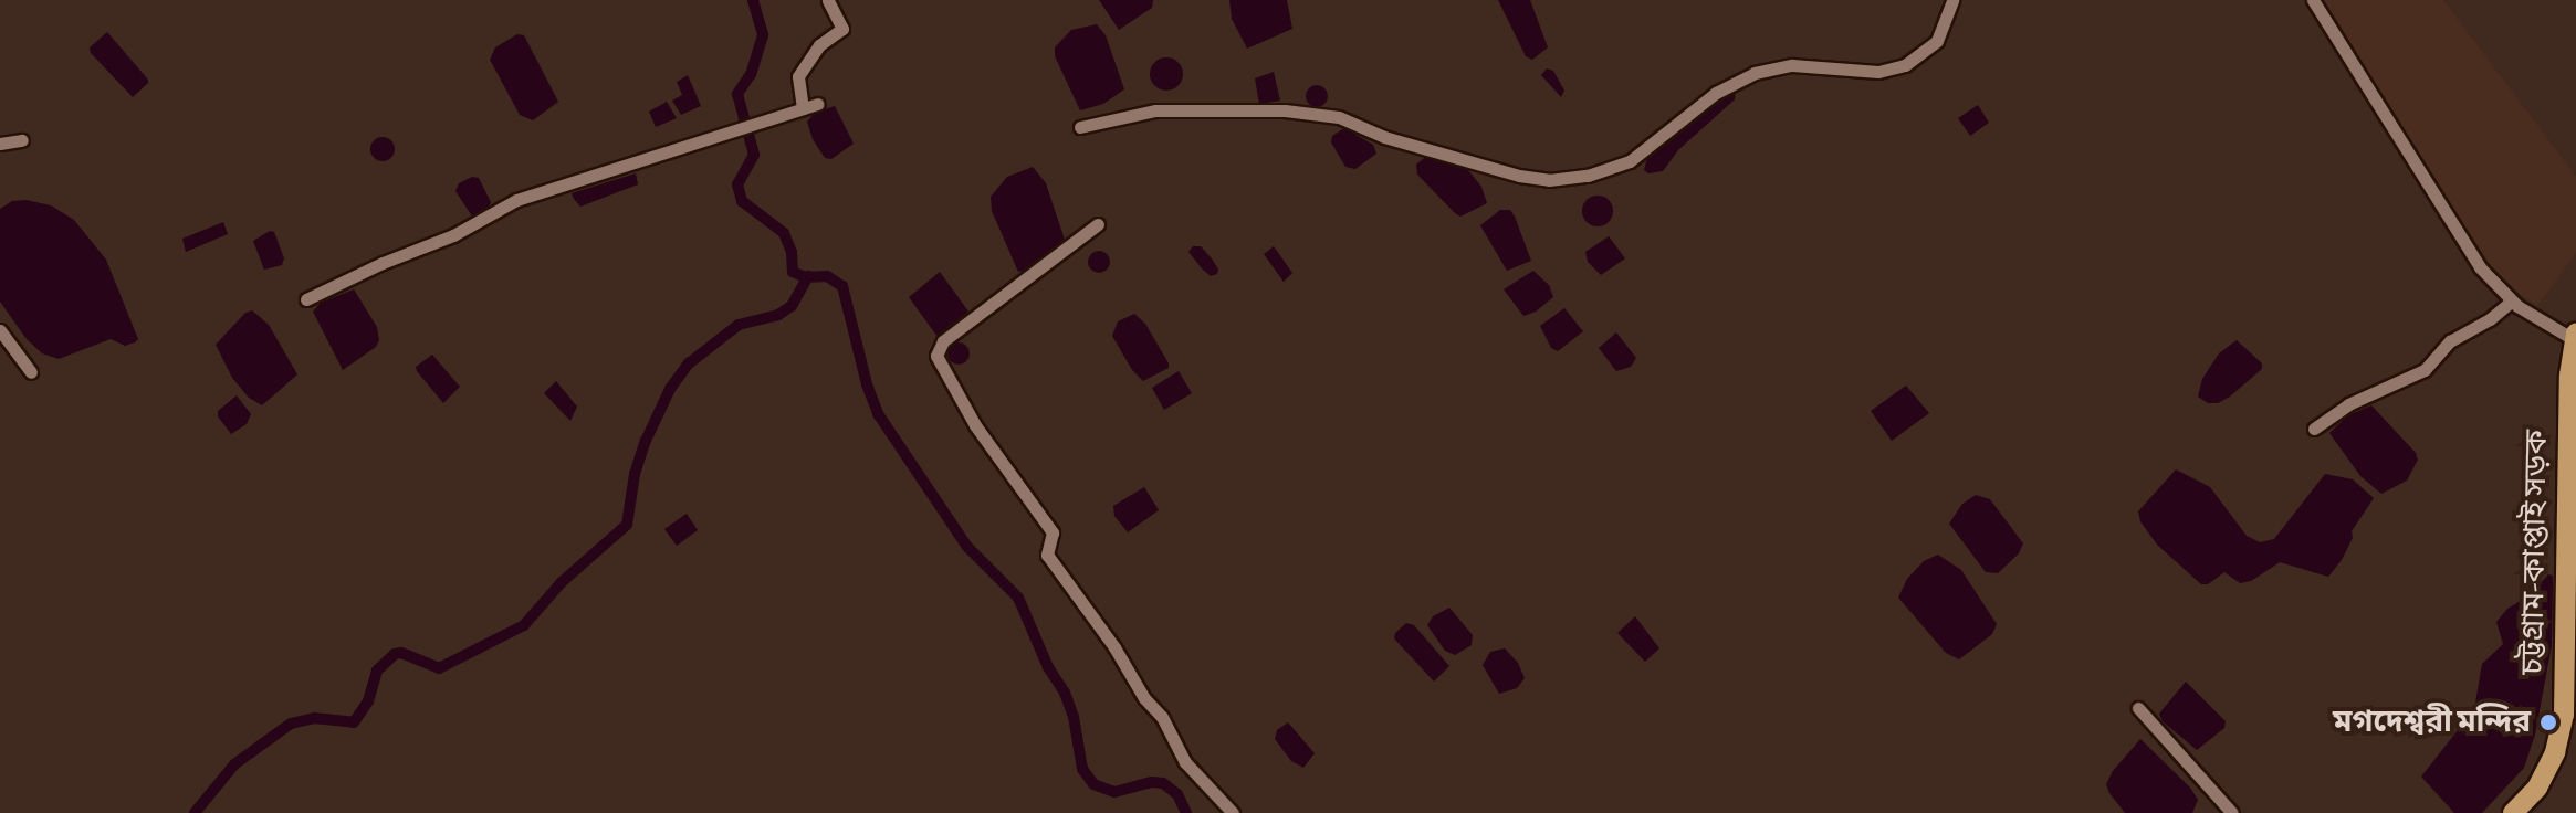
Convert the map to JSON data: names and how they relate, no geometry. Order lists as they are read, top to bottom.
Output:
{
  "streets": {
    "main road": ["চট্টগ্রাম-কাপ্তাই সড়ক"]
  },
  "places": ["মগদেশ্বরী মন্দির"]
}
